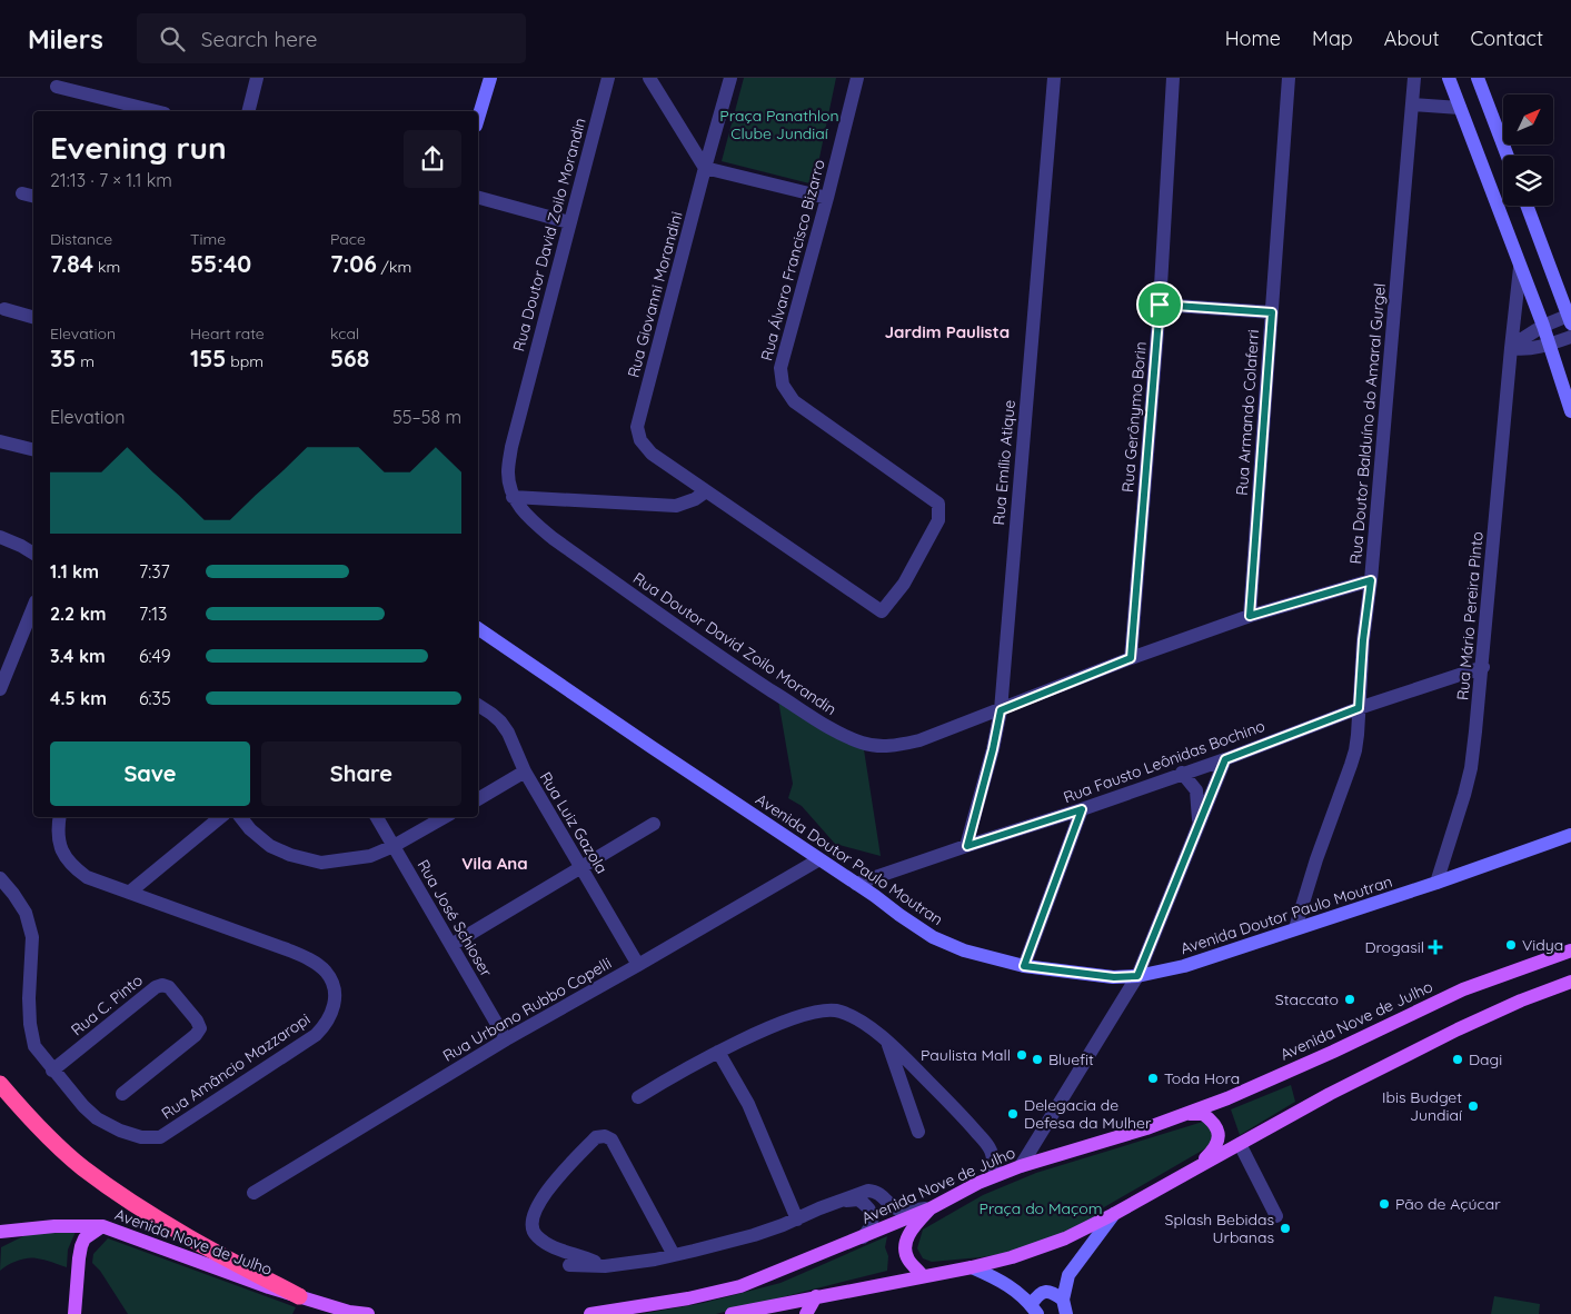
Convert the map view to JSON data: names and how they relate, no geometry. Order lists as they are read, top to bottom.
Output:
{
  "streets": {
    "main road": ["Avenida Nove de Julho"],
    "street": [
      "Rua Doutor David Zoilo Morandin",
      "Rua Álvaro Francisco Bizarro",
      "Rua Giovanni Morandini",
      "Rua Armando Colaferri",
      "Rua Gerônymo Borin",
      "Rua Doutor Balduíno do Amaral Gurgel",
      "Rua Emílio Atique",
      "Rua Mário Pereira Pinto",
      "Rua Fausto Leônidas Bochino",
      "Rua Luiz Gazola",
      "Avenida Doutor Paulo Moutran",
      "Rua José Schioser",
      "Rua C. Pinto",
      "Rua Urbano Rubbo Copelli",
      "Rua Amâncio Mazzaropi"
    ]
  },
  "crossings": [
    ["Rua Doutor David Zoilo Morandin", "Rua Armando Colaferri"],
    ["Rua Doutor David Zoilo Morandin", "Rua Gerônymo Borin"],
    ["Rua Doutor David Zoilo Morandin", "Rua Doutor Balduíno do Amaral Gurgel"],
    ["Rua Doutor David Zoilo Morandin", "Rua Emílio Atique"],
    ["Rua Álvaro Francisco Bizarro", "Rua Giovanni Morandini"],
    ["Rua Doutor Balduíno do Amaral Gurgel", "Rua Fausto Leônidas Bochino"],
    ["Rua Doutor Balduíno do Amaral Gurgel", "Avenida Doutor Paulo Moutran"],
    ["Rua Emílio Atique", "Rua Fausto Leônidas Bochino"],
    ["Rua Mário Pereira Pinto", "Rua Fausto Leônidas Bochino"],
    ["Rua Mário Pereira Pinto", "Avenida Doutor Paulo Moutran"],
    ["Rua Fausto Leônidas Bochino", "Avenida Doutor Paulo Moutran"],
    ["Rua Luiz Gazola", "Rua Urbano Rubbo Copelli"],
    ["Avenida Doutor Paulo Moutran", "Rua Urbano Rubbo Copelli"],
    ["Rua José Schioser", "Rua Urbano Rubbo Copelli"],
    ["Rua C. Pinto", "Rua Amâncio Mazzaropi"]
  ],
  "districts": ["Jardim Paulista", "Vila Ana"],
  "parks": ["Praça Panathlon Clube Jundiaí", "Praça do Maçom"],
  "places": {
    "other": [
      "Vidya",
      "Staccato",
      "Paulista Mall",
      "Bluefit",
      "Dagi",
      "Toda Hora",
      "Ibis Budget Jundiaí",
      "Delegacia de Defesa da Mulher",
      "Pão de Açúcar",
      "Splash Bebidas Urbanas"
    ],
    "health": ["Drogasil"]
  },
  "north": "top right",
  "page": {
    "header": "Milers",
    "search": "Search here",
    "nav": [
      "Home",
      "Map",
      "About",
      "Contact"
    ],
    "heading": ["Evening run", "21:13 · 7 × 1.1 km"],
    "stats": [
      ["Distance", "7.84 km"],
      ["Time", "55:40"],
      ["Pace", "7:06 /km"],
      ["Elevation", "35 m"],
      ["Heart rate", "155 bpm"],
      ["kcal", "568"]
    ],
    "chart": ["Elevation", "55–58 m"],
    "list": [
      {
        "name": "1.1 km",
        "note": "7:37"
      },
      {
        "name": "2.2 km",
        "note": "7:13"
      },
      {
        "name": "3.4 km",
        "note": "6:49"
      },
      {
        "name": "4.5 km",
        "note": "6:35"
      }
    ],
    "buttons": ["Save", "Share"]
  }
}
